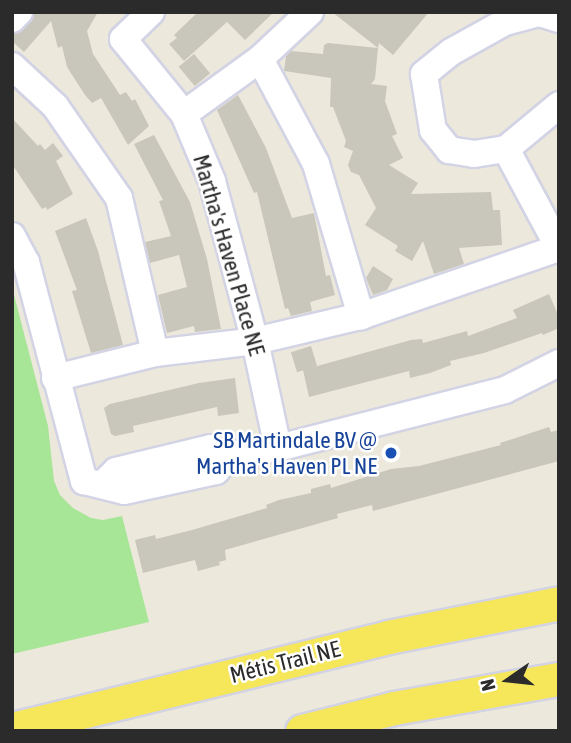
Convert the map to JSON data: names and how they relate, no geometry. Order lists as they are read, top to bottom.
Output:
{
  "streets": {
    "main road": ["Métis Trail NE"],
    "street": ["Martha's Haven Place NE"]
  },
  "places": ["SB Martindale BV @ Martha's Haven PL NE"],
  "north": "left"
}
